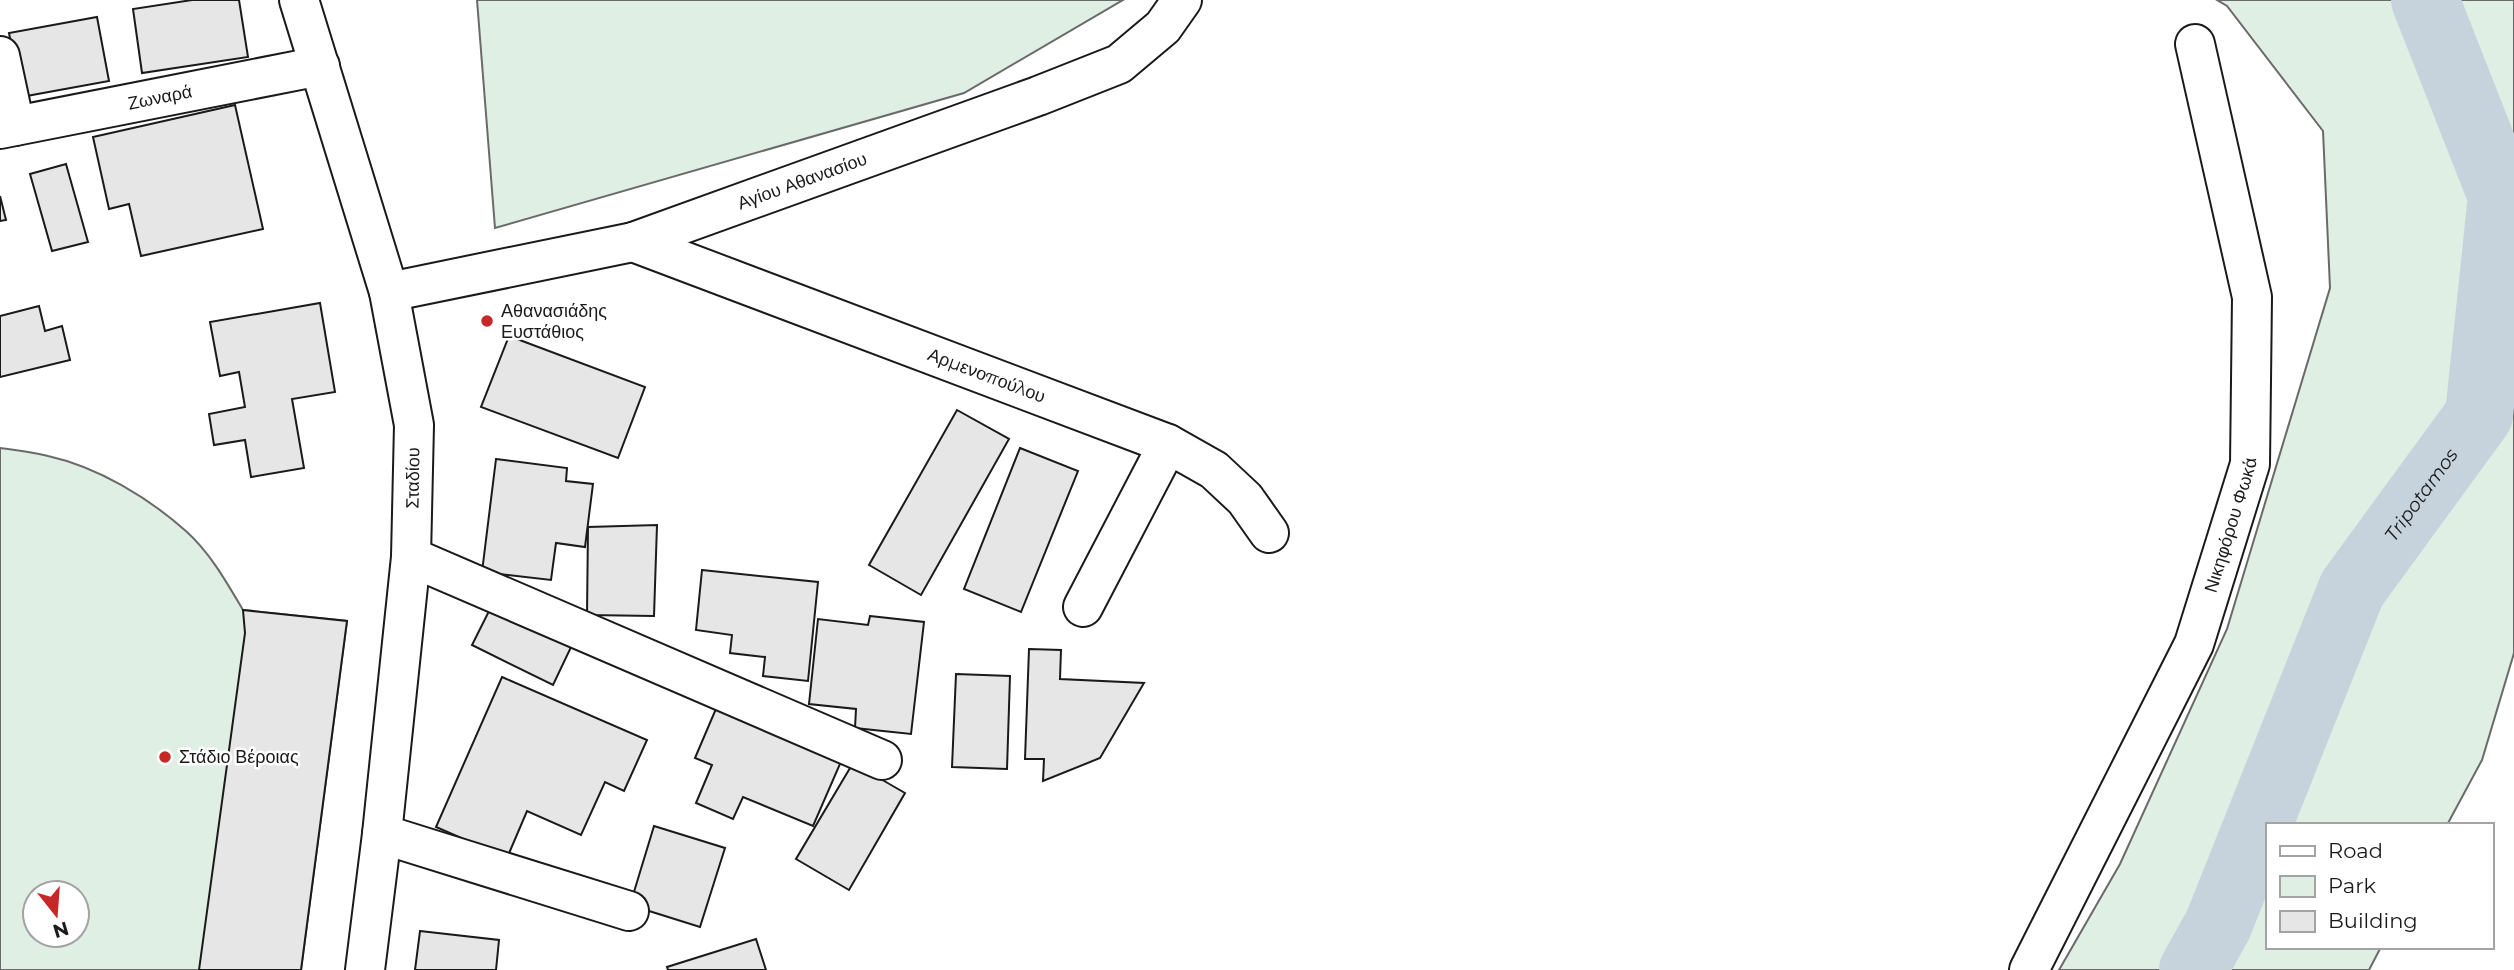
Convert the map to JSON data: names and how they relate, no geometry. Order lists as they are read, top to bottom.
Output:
{
  "streets": {
    "street": [
      "Ζωναρά",
      "Αγίου Αθανασίου",
      "Αρμενοπούλου",
      "Σταδίου",
      "Νικηφόρου Φωκά"
    ]
  },
  "crossings": [
    ["Ζωναρά", "Σταδίου"],
    ["Αγίου Αθανασίου", "Αρμενοπούλου"],
    ["Αγίου Αθανασίου", "Σταδίου"]
  ],
  "water": ["Tripotamos"],
  "places": ["Αθανασιάδης Ευστάθιος", "Στάδιο Βέροιας"],
  "legend": ["Road", "Park", "Building"],
  "north": "bottom"
}
